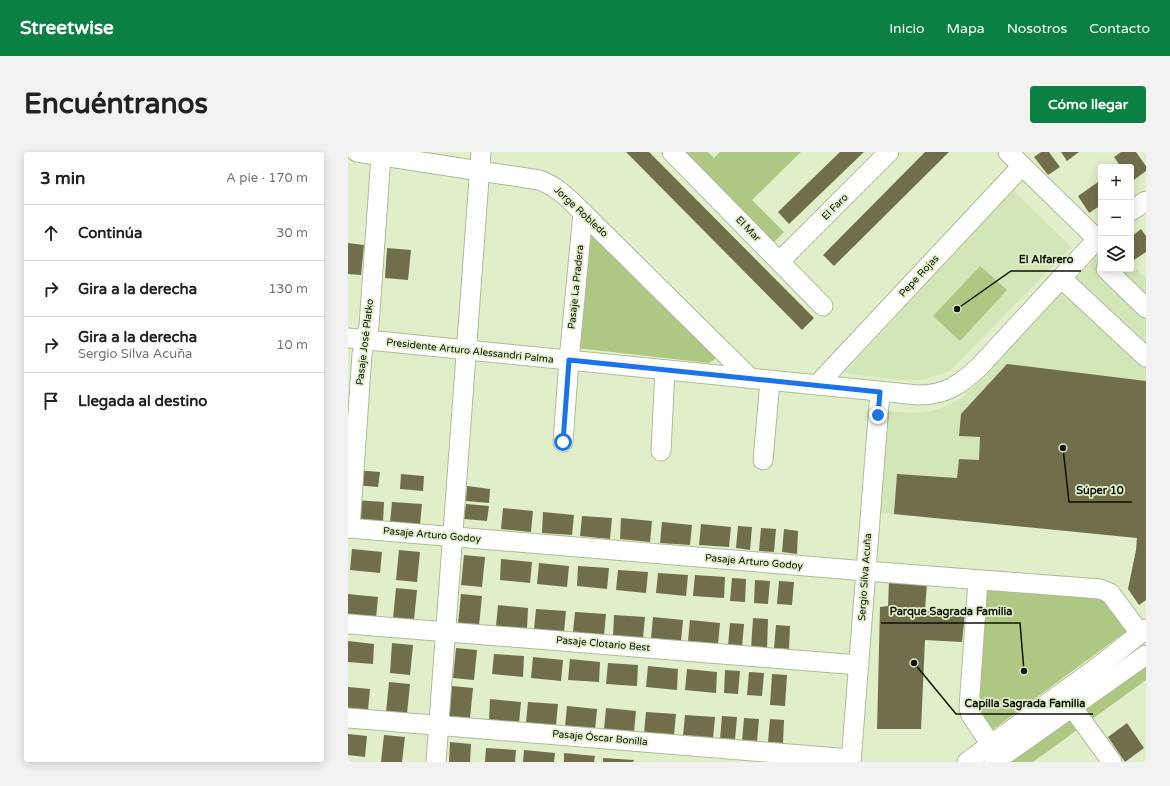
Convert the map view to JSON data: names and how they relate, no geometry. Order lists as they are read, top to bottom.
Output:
{
  "streets": {
    "street": [
      "El Faro",
      "Jorge Robledo",
      "El Mar",
      "Pepe Rojas",
      "Pasaje La Pradera",
      "Pasaje José Platko",
      "Presidente Arturo Alessandri Palma",
      "Pasaje Arturo Godoy",
      "Sergio Silva Acuña",
      "Pasaje Clotario Best",
      "Pasaje Óscar Bonilla"
    ]
  },
  "crossings": [
    ["El Faro", "El Mar"],
    ["Jorge Robledo", "Pasaje La Pradera"],
    ["Jorge Robledo", "Pasaje José Platko"],
    ["Jorge Robledo", "Presidente Arturo Alessandri Palma"],
    ["Pepe Rojas", "Presidente Arturo Alessandri Palma"],
    ["Pasaje La Pradera", "Presidente Arturo Alessandri Palma"],
    ["Pasaje José Platko", "Presidente Arturo Alessandri Palma"],
    ["Pasaje José Platko", "Pasaje Arturo Godoy"],
    ["Presidente Arturo Alessandri Palma", "Sergio Silva Acuña"],
    ["Pasaje Arturo Godoy", "Sergio Silva Acuña"],
    ["Sergio Silva Acuña", "Pasaje Clotario Best"],
    ["Sergio Silva Acuña", "Pasaje Óscar Bonilla"]
  ],
  "places": [
    "El Alfarero",
    "Súper 10",
    "Capilla Sagrada Familia",
    "Parque Sagrada Familia"
  ],
  "page": {
    "header": "Streetwise",
    "nav": [
      "Inicio",
      "Mapa",
      "Nosotros",
      "Contacto"
    ],
    "buttons": "Cómo llegar",
    "title": "Encuéntranos",
    "heading": ["3 min", "A pie · 170 m"],
    "map_buttons": ["+", "−"],
    "list": [
      ["Continúa", "30 m"],
      ["Gira a la derecha", "130 m"],
      ["Gira a la derecha", "Sergio Silva Acuña", "10 m"],
      "Llegada al destino"
    ]
  }
}
